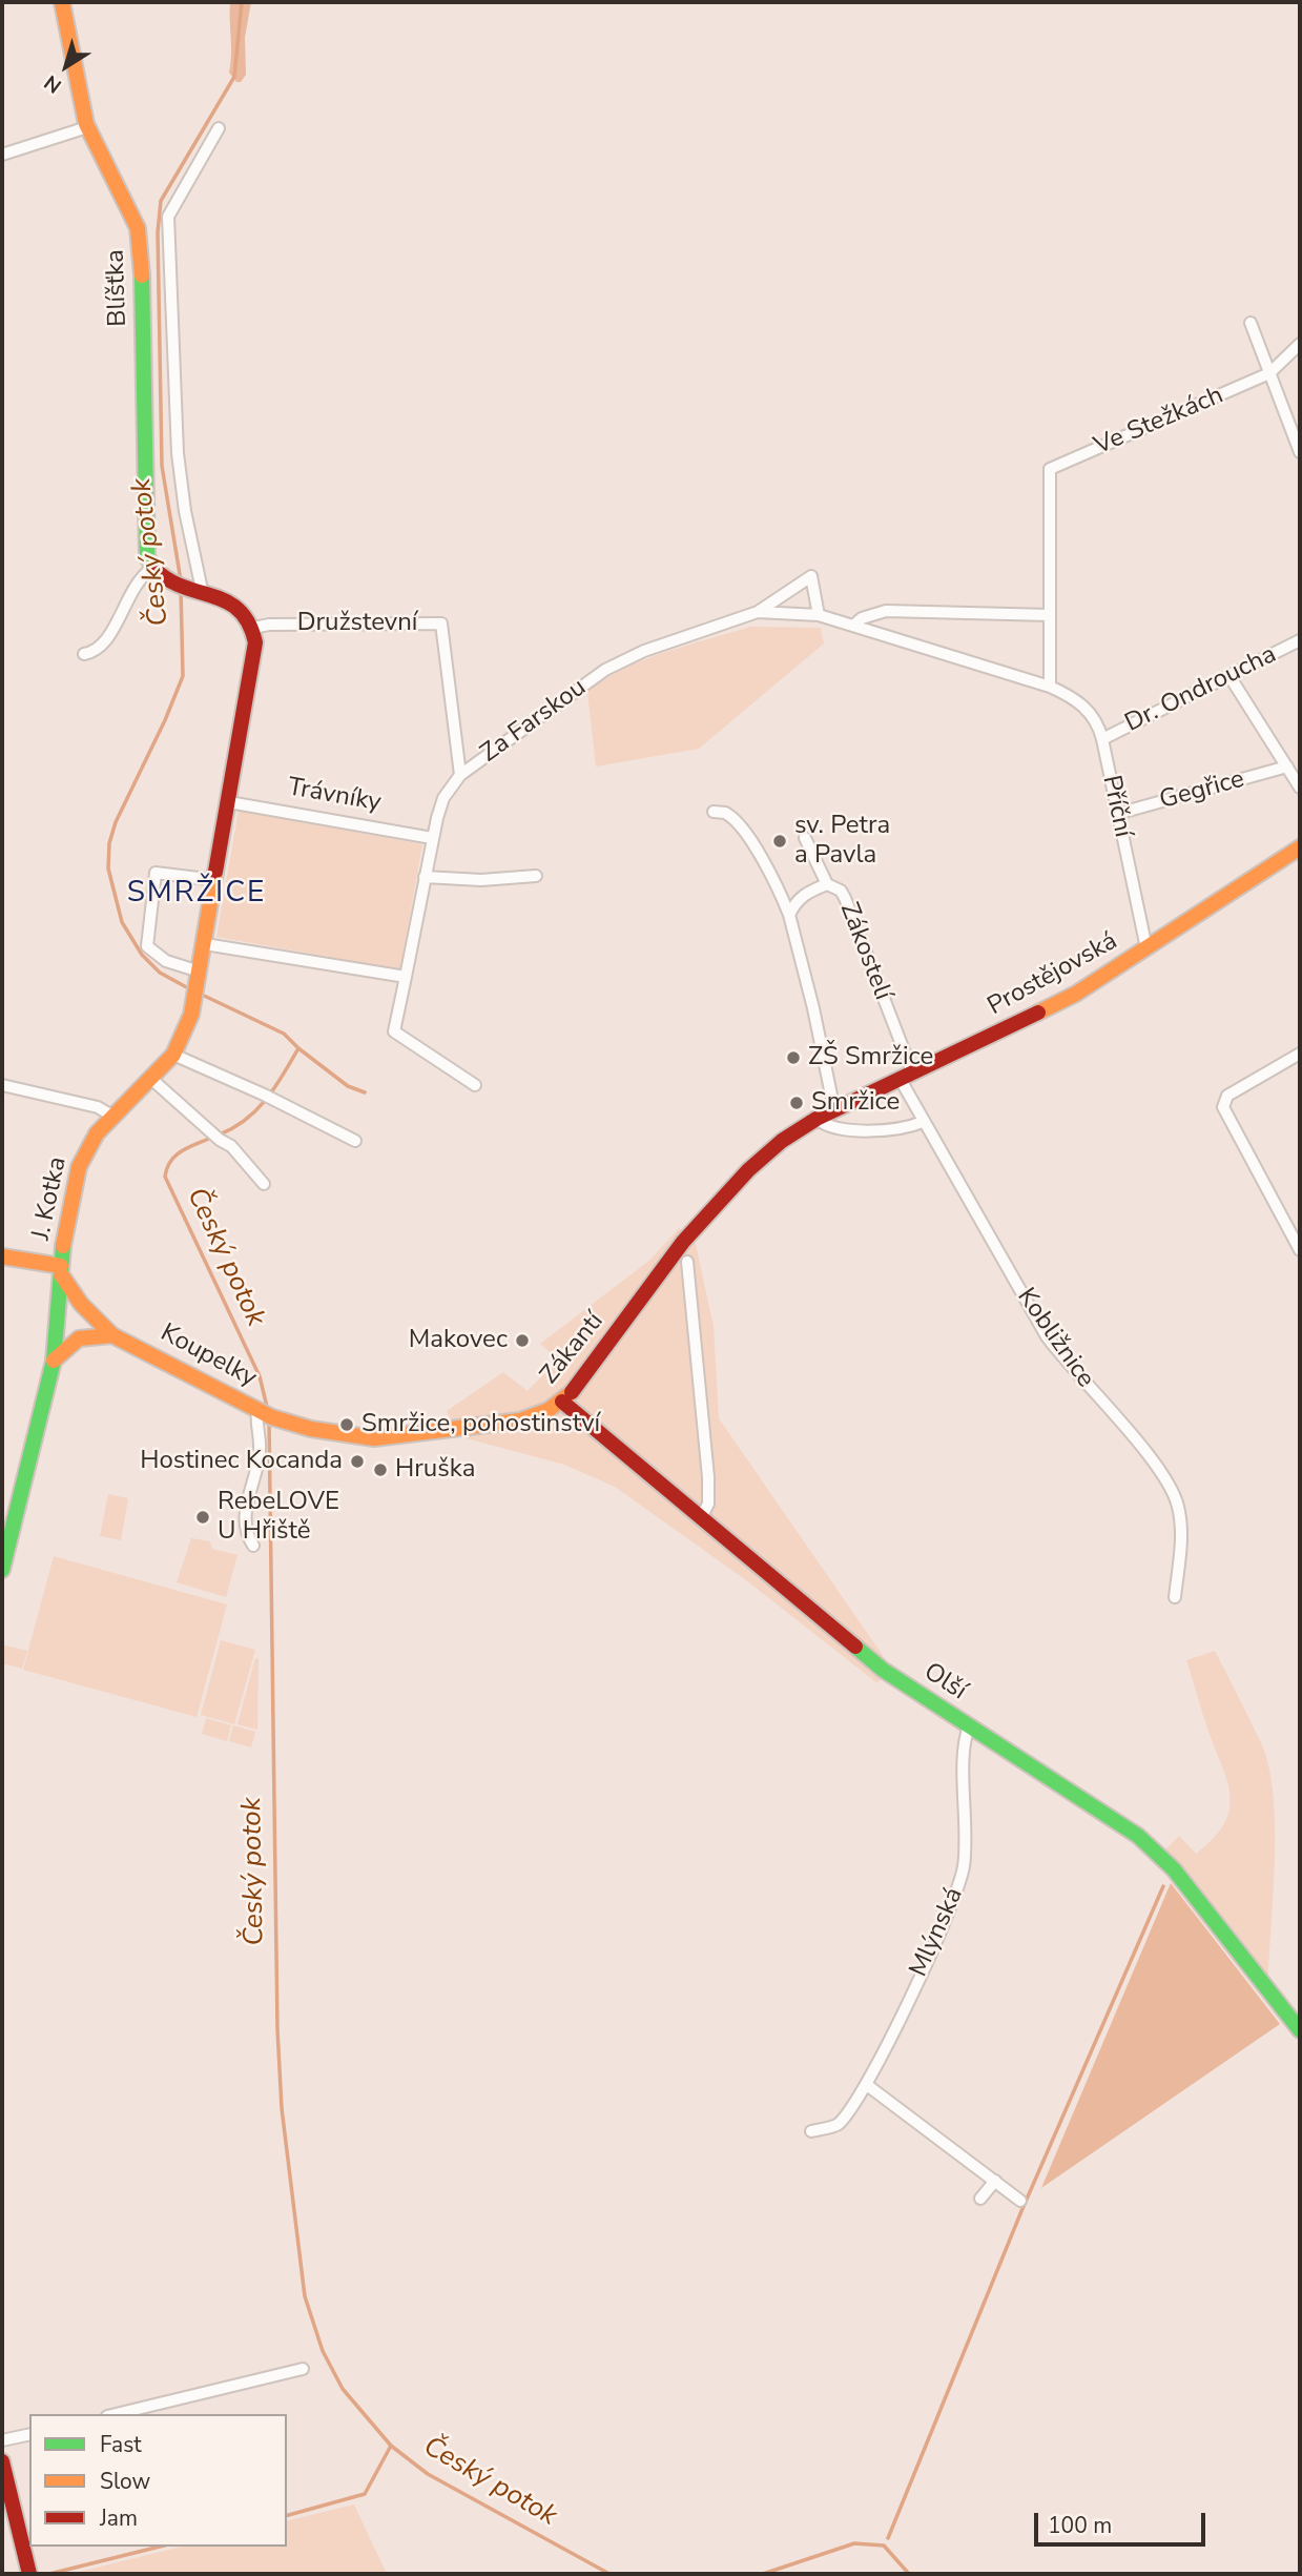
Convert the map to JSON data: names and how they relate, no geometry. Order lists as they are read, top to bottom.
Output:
{
  "streets": {
    "street": [
      "Blíšťka",
      "Ve Stežkách",
      "Družstevní",
      "Dr. Ondroucha",
      "Za Farskou",
      "Gegřice",
      "Trávníky",
      "Příční",
      "Zákostelí",
      "Prostějovská",
      "J. Kotka",
      "Kobližnice",
      "Zákantí",
      "Koupelky",
      "Olší",
      "Mlýnská"
    ]
  },
  "crossings": [
    ["Družstevní", "Za Farskou"],
    ["Dr. Ondroucha", "Příční"],
    ["Za Farskou", "Trávníky"],
    ["Za Farskou", "Příční"],
    ["Gegřice", "Příční"],
    ["Příční", "Prostějovská"],
    ["Zákostelí", "Prostějovská"],
    ["Zákostelí", "Kobližnice"],
    ["Prostějovská", "Kobližnice"],
    ["Prostějovská", "Zákantí"],
    ["J. Kotka", "Koupelky"],
    ["Zákantí", "Koupelky"],
    ["Zákantí", "Olší"],
    ["Olší", "Mlýnská"]
  ],
  "districts": ["SMRŽICE"],
  "water": ["Český potok"],
  "places": [
    "sv. Petra a Pavla",
    "ZŠ Smržice",
    "Smržice",
    "Makovec",
    "Smržice, pohostinství",
    "Hostinec Kocanda",
    "Hruška",
    "RebeLOVE U Hřiště"
  ],
  "legend": ["Fast", "Slow", "Jam"],
  "scale_bar": "100 m",
  "north": "bottom left"
}
